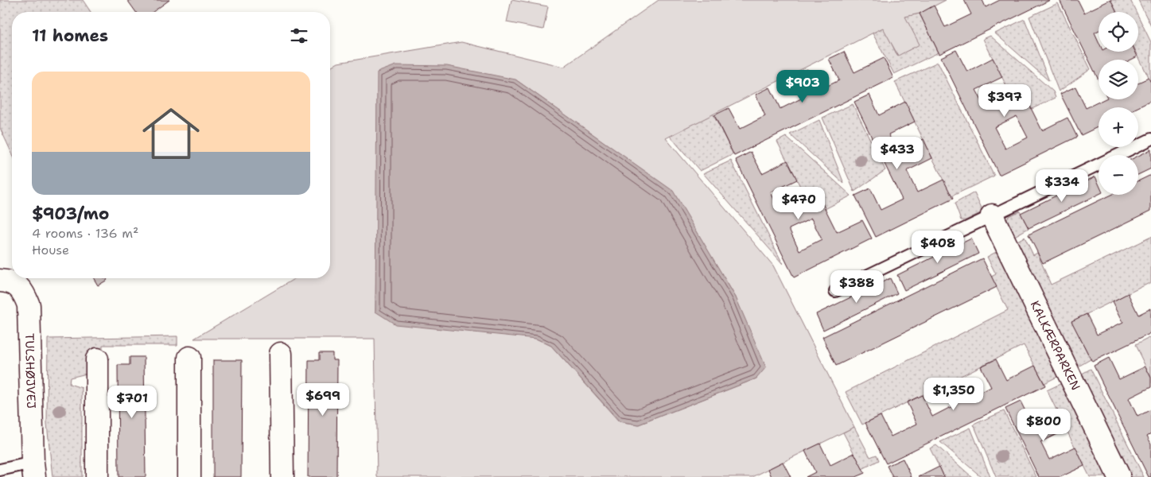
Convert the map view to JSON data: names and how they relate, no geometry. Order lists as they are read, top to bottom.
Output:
{
  "streets": {
    "street": ["KALKÆRPARKEN", "TULSHØJVEJ"]
  },
  "page": {
    "map_buttons": ["+", "−"],
    "heading": "11 homes",
    "list": [
      {
        "name": "$903/mo",
        "note": "4 rooms · 136 m² · House"
      }
    ],
    "price": [
      "$903",
      "$397",
      "$433",
      "$334",
      "$470",
      "$408",
      "$388",
      "$1,350",
      "$699",
      "$701",
      "$800"
    ]
  }
}
